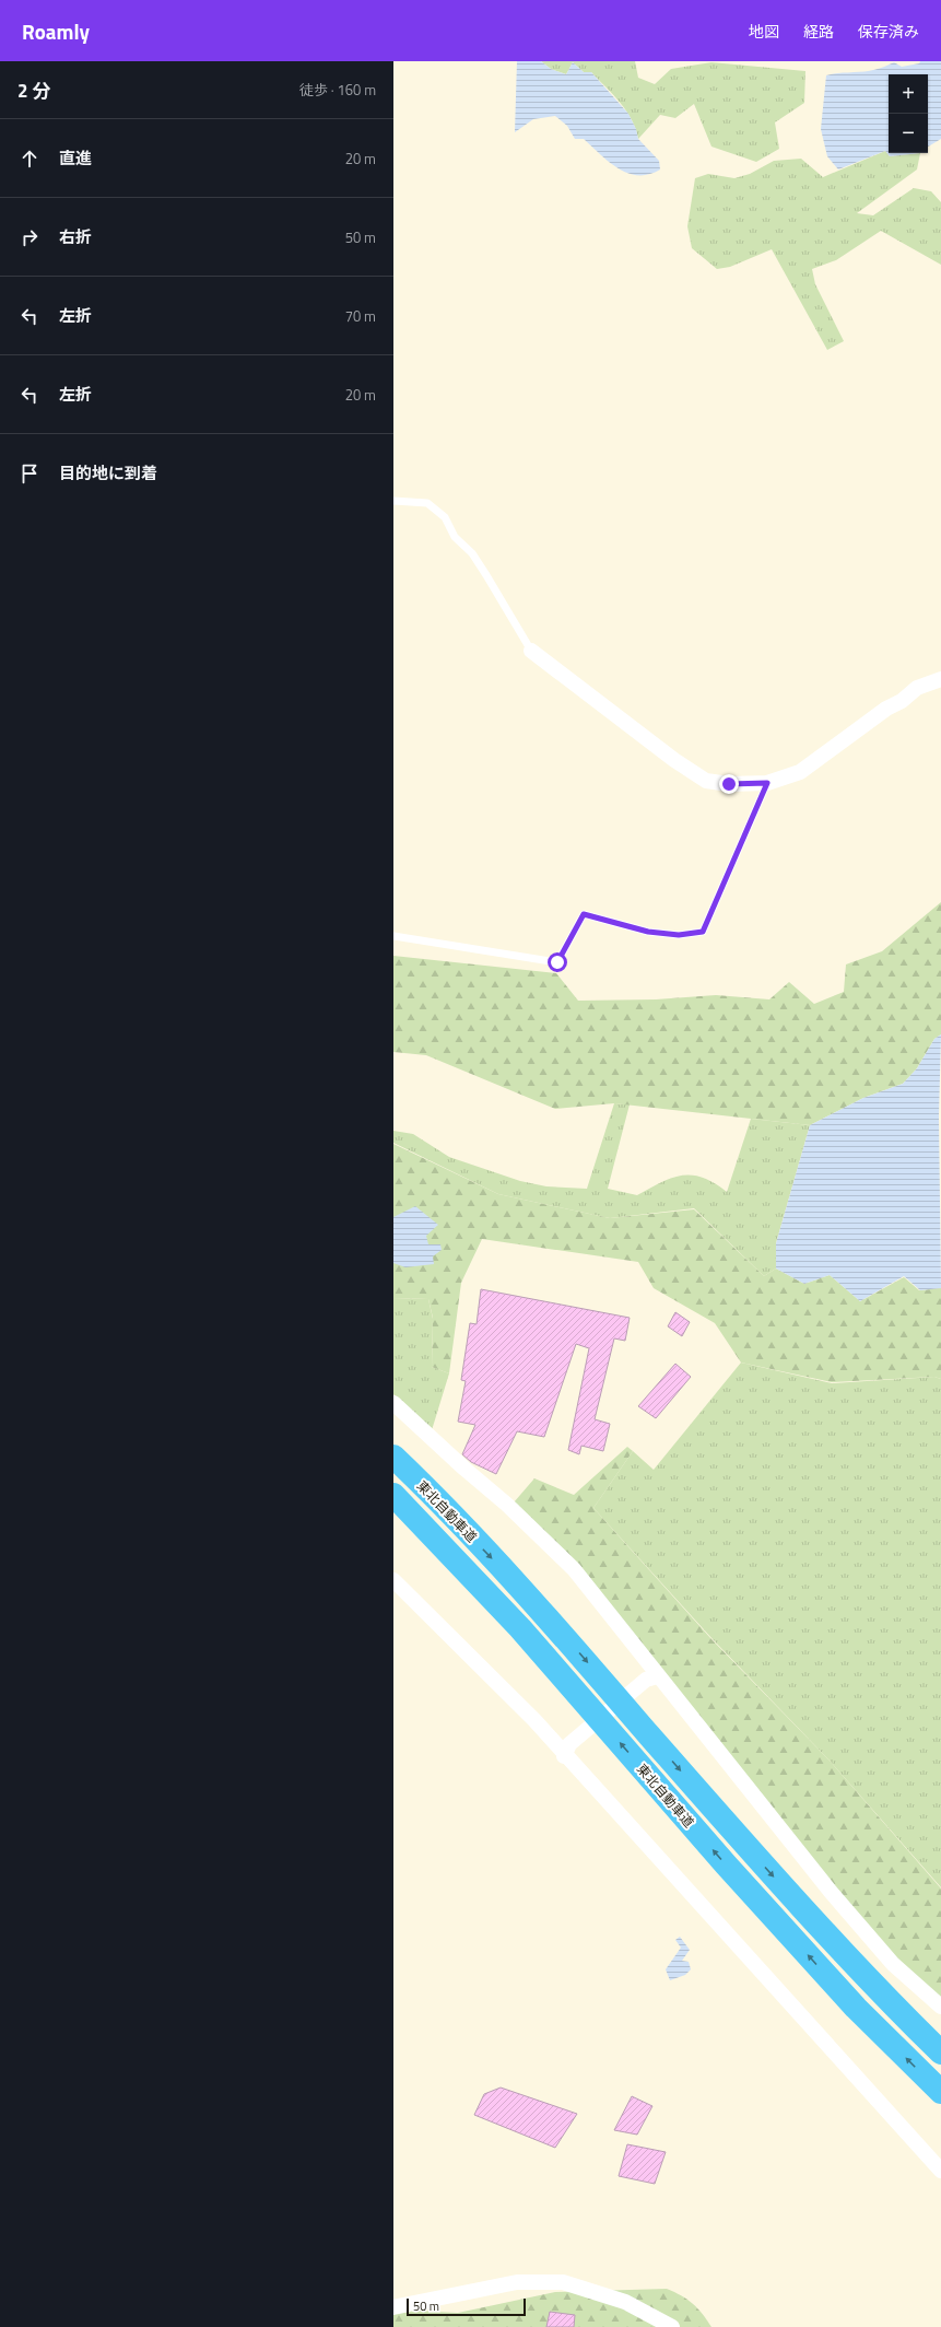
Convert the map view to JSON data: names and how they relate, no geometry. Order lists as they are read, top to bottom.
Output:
{
  "streets": {
    "highway": ["東北自動車道"]
  },
  "scale_bar": "50 m",
  "page": {
    "header": "Roamly",
    "nav": ["地図", "経路", "保存済み"],
    "heading": ["2 分", "徒歩 · 160 m"],
    "map_buttons": ["+", "−"],
    "list": [
      ["直進", "20 m"],
      ["右折", "50 m"],
      ["左折", "70 m"],
      ["左折", "20 m"],
      "目的地に到着"
    ],
    "scale": "50 m"
  }
}
